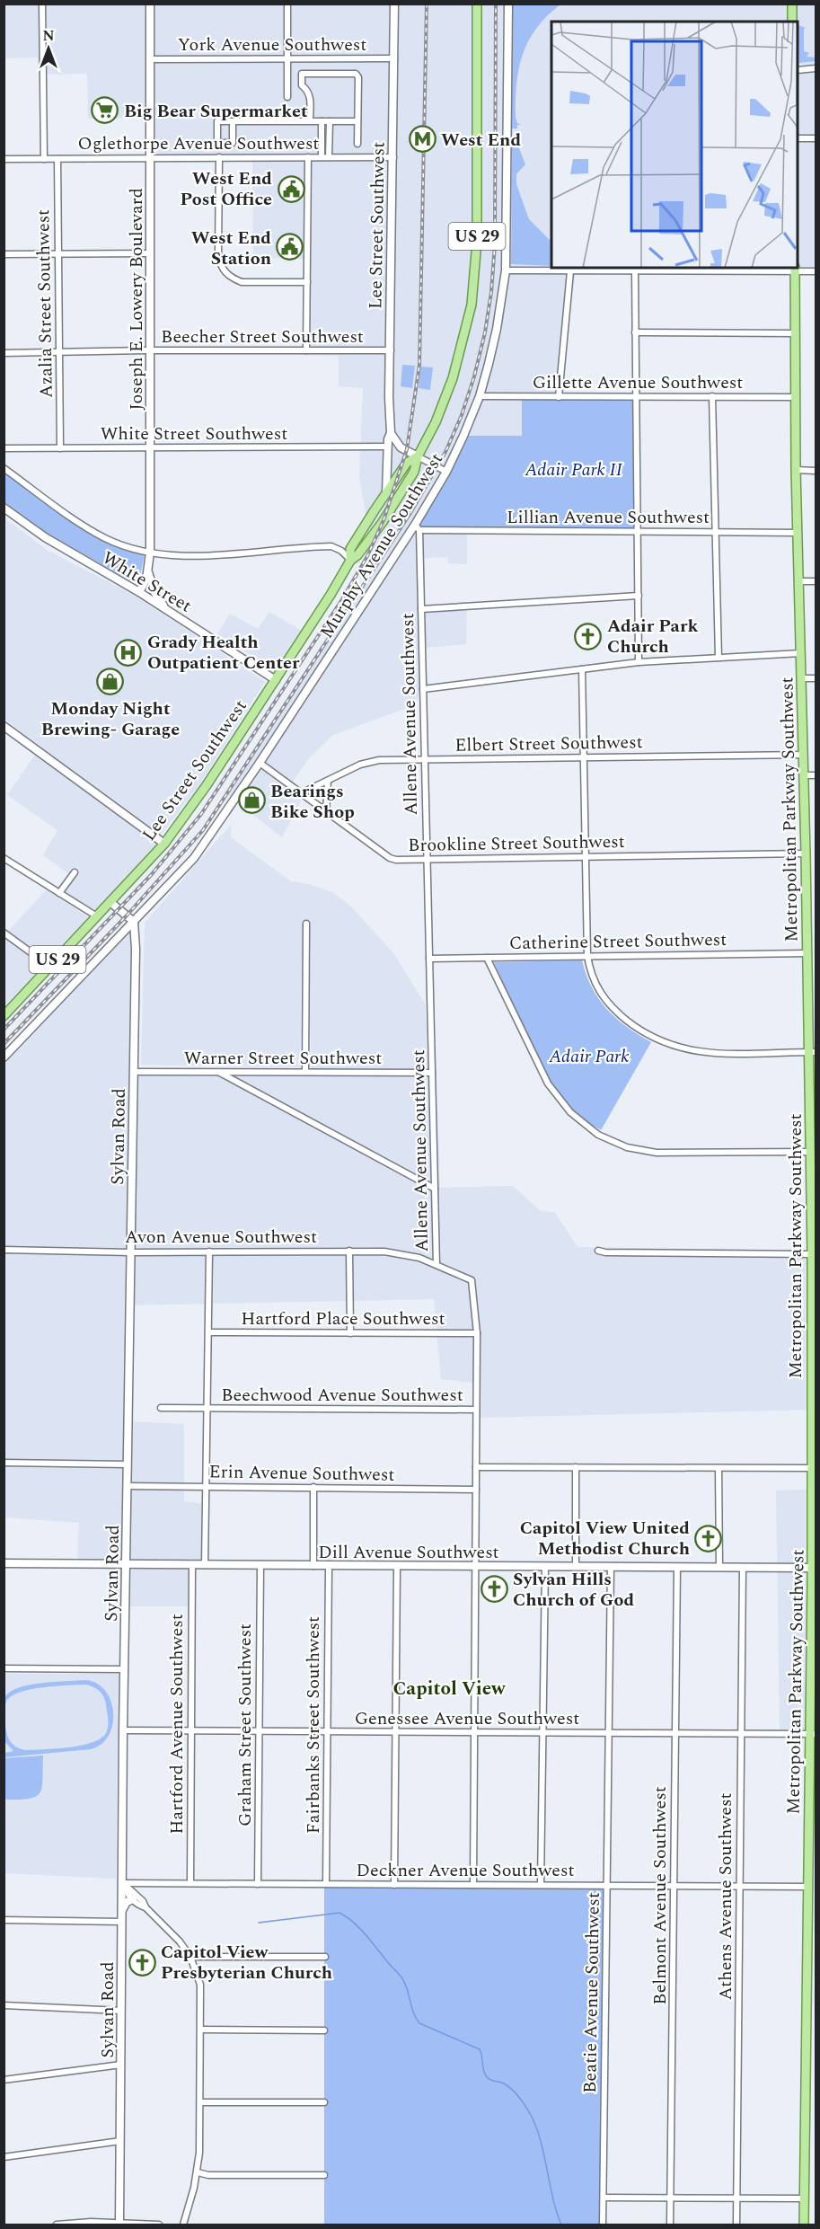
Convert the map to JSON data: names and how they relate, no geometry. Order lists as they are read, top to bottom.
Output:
{
  "streets": {
    "main road": ["Lee Street Southwest", "US 29", "Metropolitan Parkway Southwest"],
    "street": [
      "York Avenue Southwest",
      "Oglethorpe Avenue Southwest",
      "Joseph E. Lowery Boulevard",
      "Azalia Street Southwest",
      "Beecher Street Southwest",
      "Gillette Avenue Southwest",
      "White Street Southwest",
      "Lillian Avenue Southwest",
      "Murphy Avenue Southwest",
      "White Street",
      "Allene Avenue Southwest",
      "Elbert Street Southwest",
      "Brookline Street Southwest",
      "Catherine Street Southwest",
      "Warner Street Southwest",
      "Sylvan Road",
      "Avon Avenue Southwest",
      "Hartford Place Southwest",
      "Beechwood Avenue Southwest",
      "Erin Avenue Southwest",
      "Dill Avenue Southwest",
      "Genessee Avenue Southwest",
      "Hartford Avenue Southwest",
      "Graham Street Southwest",
      "Fairbanks Street Southwest",
      "Deckner Avenue Southwest",
      "Belmont Avenue Southwest",
      "Athens Avenue Southwest",
      "Beatie Avenue Southwest"
    ]
  },
  "crossings": [
    ["York Avenue Southwest", "Lee Street Southwest"],
    ["York Avenue Southwest", "Joseph E. Lowery Boulevard"],
    ["Oglethorpe Avenue Southwest", "Lee Street Southwest"],
    ["Oglethorpe Avenue Southwest", "Joseph E. Lowery Boulevard"],
    ["Oglethorpe Avenue Southwest", "Azalia Street Southwest"],
    ["Lee Street Southwest", "US 29"],
    ["Lee Street Southwest", "Beecher Street Southwest"],
    ["Lee Street Southwest", "White Street Southwest"],
    ["Lee Street Southwest", "White Street"],
    ["Joseph E. Lowery Boulevard", "Beecher Street Southwest"],
    ["Joseph E. Lowery Boulevard", "White Street Southwest"],
    ["Joseph E. Lowery Boulevard", "White Street"],
    ["Azalia Street Southwest", "Beecher Street Southwest"],
    ["Azalia Street Southwest", "White Street Southwest"],
    ["Gillette Avenue Southwest", "Murphy Avenue Southwest"],
    ["Gillette Avenue Southwest", "Metropolitan Parkway Southwest"],
    ["Lillian Avenue Southwest", "Murphy Avenue Southwest"],
    ["Lillian Avenue Southwest", "Allene Avenue Southwest"],
    ["Lillian Avenue Southwest", "Metropolitan Parkway Southwest"],
    ["Murphy Avenue Southwest", "Allene Avenue Southwest"],
    ["Murphy Avenue Southwest", "Brookline Street Southwest"],
    ["Murphy Avenue Southwest", "Sylvan Road"],
    ["Allene Avenue Southwest", "Elbert Street Southwest"],
    ["Allene Avenue Southwest", "Brookline Street Southwest"],
    ["Allene Avenue Southwest", "Catherine Street Southwest"],
    ["Allene Avenue Southwest", "Warner Street Southwest"],
    ["Allene Avenue Southwest", "Avon Avenue Southwest"],
    ["Allene Avenue Southwest", "Hartford Place Southwest"],
    ["Allene Avenue Southwest", "Beechwood Avenue Southwest"],
    ["Allene Avenue Southwest", "Erin Avenue Southwest"],
    ["Allene Avenue Southwest", "Dill Avenue Southwest"],
    ["Allene Avenue Southwest", "Genessee Avenue Southwest"],
    ["Allene Avenue Southwest", "Deckner Avenue Southwest"],
    ["Elbert Street Southwest", "Metropolitan Parkway Southwest"],
    ["Elbert Street Southwest", "Brookline Street Southwest"],
    ["Metropolitan Parkway Southwest", "Brookline Street Southwest"],
    ["Metropolitan Parkway Southwest", "Catherine Street Southwest"],
    ["Metropolitan Parkway Southwest", "Dill Avenue Southwest"],
    ["Metropolitan Parkway Southwest", "Genessee Avenue Southwest"],
    ["Metropolitan Parkway Southwest", "Deckner Avenue Southwest"],
    ["Warner Street Southwest", "Sylvan Road"],
    ["Sylvan Road", "Avon Avenue Southwest"],
    ["Sylvan Road", "Erin Avenue Southwest"],
    ["Sylvan Road", "Dill Avenue Southwest"],
    ["Sylvan Road", "Genessee Avenue Southwest"],
    ["Sylvan Road", "Deckner Avenue Southwest"],
    ["Dill Avenue Southwest", "Hartford Avenue Southwest"],
    ["Dill Avenue Southwest", "Graham Street Southwest"],
    ["Dill Avenue Southwest", "Fairbanks Street Southwest"],
    ["Dill Avenue Southwest", "Belmont Avenue Southwest"],
    ["Dill Avenue Southwest", "Athens Avenue Southwest"],
    ["Dill Avenue Southwest", "Beatie Avenue Southwest"],
    ["Genessee Avenue Southwest", "Hartford Avenue Southwest"],
    ["Genessee Avenue Southwest", "Graham Street Southwest"],
    ["Genessee Avenue Southwest", "Fairbanks Street Southwest"],
    ["Genessee Avenue Southwest", "Belmont Avenue Southwest"],
    ["Genessee Avenue Southwest", "Athens Avenue Southwest"],
    ["Genessee Avenue Southwest", "Beatie Avenue Southwest"],
    ["Hartford Avenue Southwest", "Deckner Avenue Southwest"],
    ["Graham Street Southwest", "Deckner Avenue Southwest"],
    ["Fairbanks Street Southwest", "Deckner Avenue Southwest"],
    ["Deckner Avenue Southwest", "Belmont Avenue Southwest"],
    ["Deckner Avenue Southwest", "Athens Avenue Southwest"],
    ["Deckner Avenue Southwest", "Beatie Avenue Southwest"]
  ],
  "districts": ["Capitol View"],
  "parks": ["Adair Park II", "Adair Park"],
  "places": {
    "supermarket": ["Big Bear Supermarket"],
    "metro station": ["West End"],
    "public building": ["West End Post Office", "West End Station"],
    "church": [
      "Adair Park Church",
      "Capitol View United Methodist Church",
      "Sylvan Hills Church of God",
      "Capitol View Presbyterian Church"
    ],
    "hospital": ["Grady Health Outpatient Center"],
    "shop": ["Monday Night Brewing- Garage", "Bearings Bike Shop"]
  },
  "north": "top"
}
